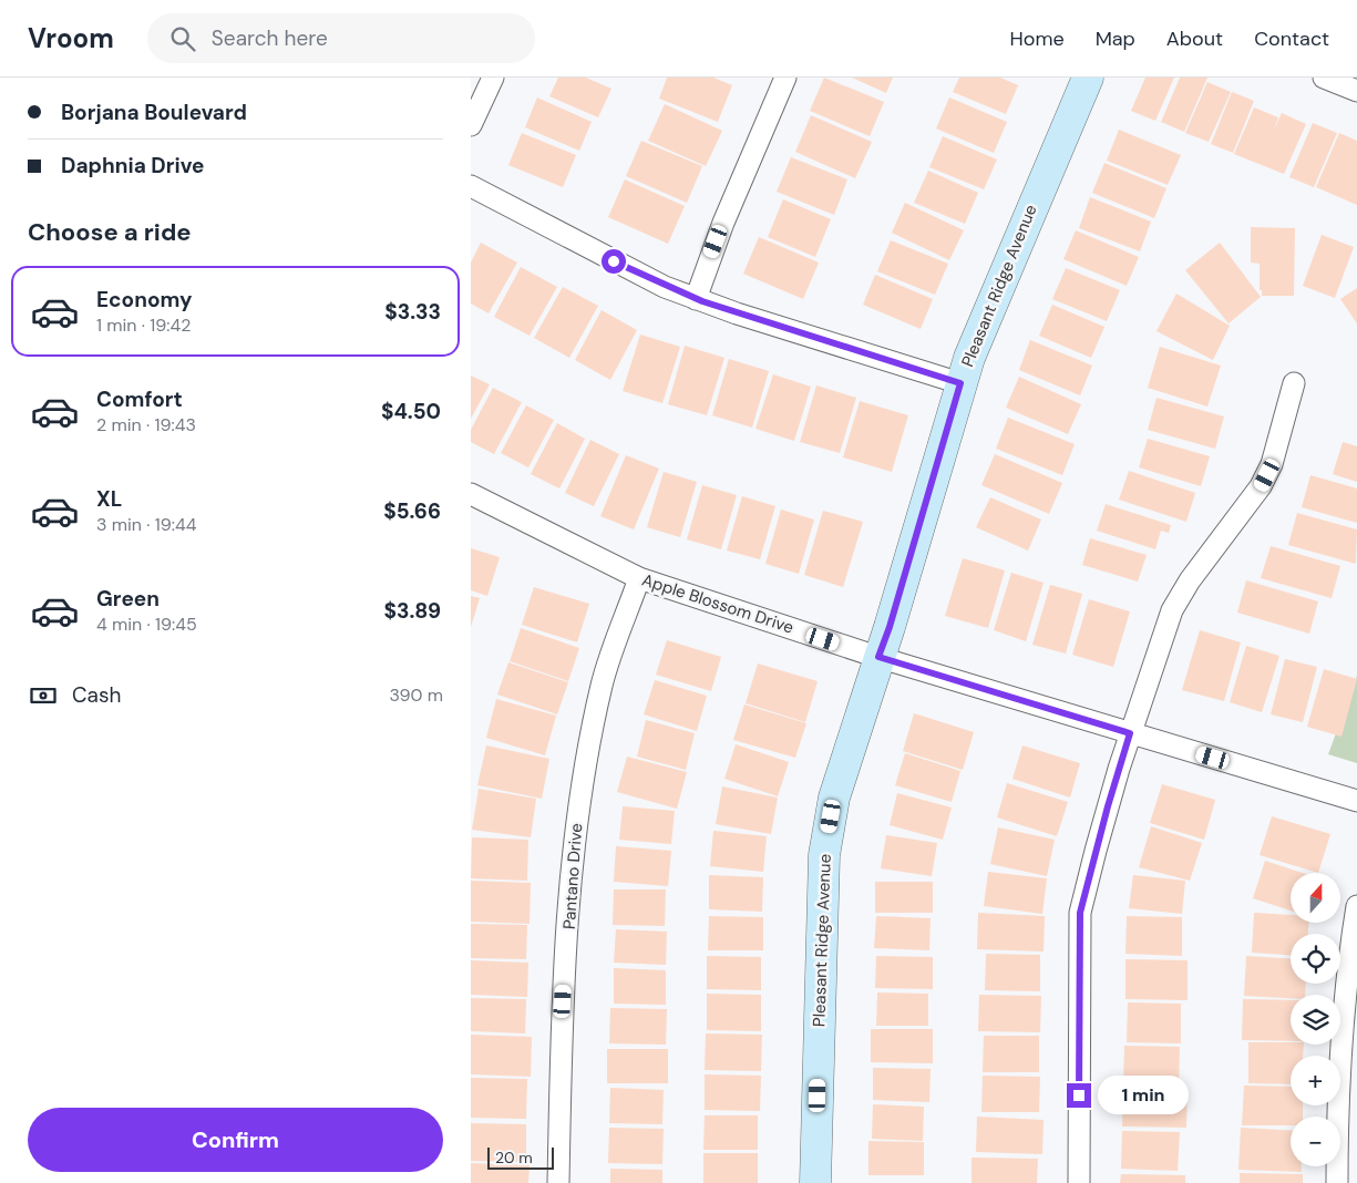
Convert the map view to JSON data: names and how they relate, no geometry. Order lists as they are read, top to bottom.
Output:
{
  "streets": {
    "street": ["Pleasant Ridge Avenue", "Apple Blossom Drive", "Pantano Drive"]
  },
  "crossings": [
    ["Pleasant Ridge Avenue", "Apple Blossom Drive"],
    ["Apple Blossom Drive", "Pantano Drive"]
  ],
  "scale_bar": "20 m",
  "north": "top",
  "page": {
    "header": "Vroom",
    "search": "Search here",
    "nav": [
      "Home",
      "Map",
      "About",
      "Contact"
    ],
    "banner": ["Borjana Boulevard", "Daphnia Drive"],
    "heading": "Choose a ride",
    "list": [
      {
        "name": "Economy",
        "note": "1 min · 19:42",
        "value": "$3.33"
      },
      {
        "name": "Comfort",
        "note": "2 min · 19:43",
        "value": "$4.50"
      },
      {
        "name": "XL",
        "note": "3 min · 19:44",
        "value": "$5.66"
      },
      {
        "name": "Green",
        "note": "4 min · 19:45",
        "value": "$3.89"
      }
    ],
    "pay": ["Cash", "390 m"],
    "map_buttons": ["+", "−"],
    "bubble": "1 min",
    "buttons": "Confirm",
    "scale": "20 m"
  }
}
